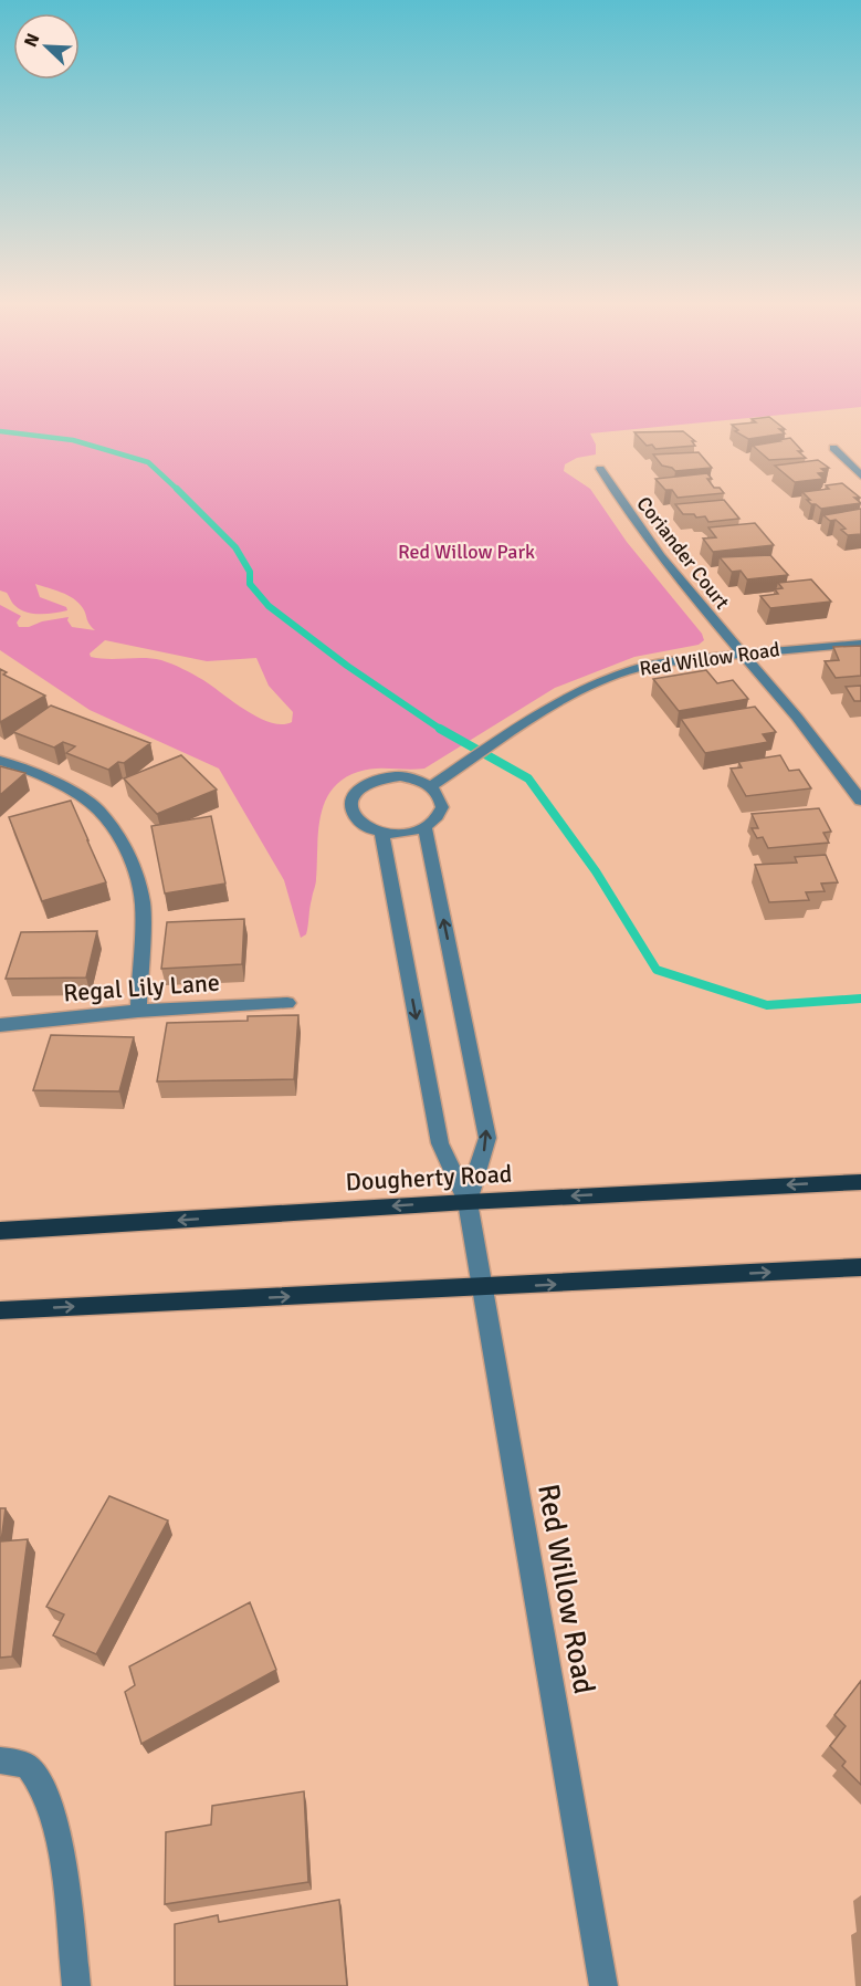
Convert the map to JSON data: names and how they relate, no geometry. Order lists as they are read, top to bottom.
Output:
{
  "streets": {
    "main road": ["Dougherty Road"],
    "street": ["Coriander Court", "Red Willow Road", "Regal Lily Lane"]
  },
  "crossings": [
    ["Coriander Court", "Red Willow Road"],
    ["Red Willow Road", "Dougherty Road"]
  ],
  "parks": ["Red Willow Park"],
  "north": "top left"
}
